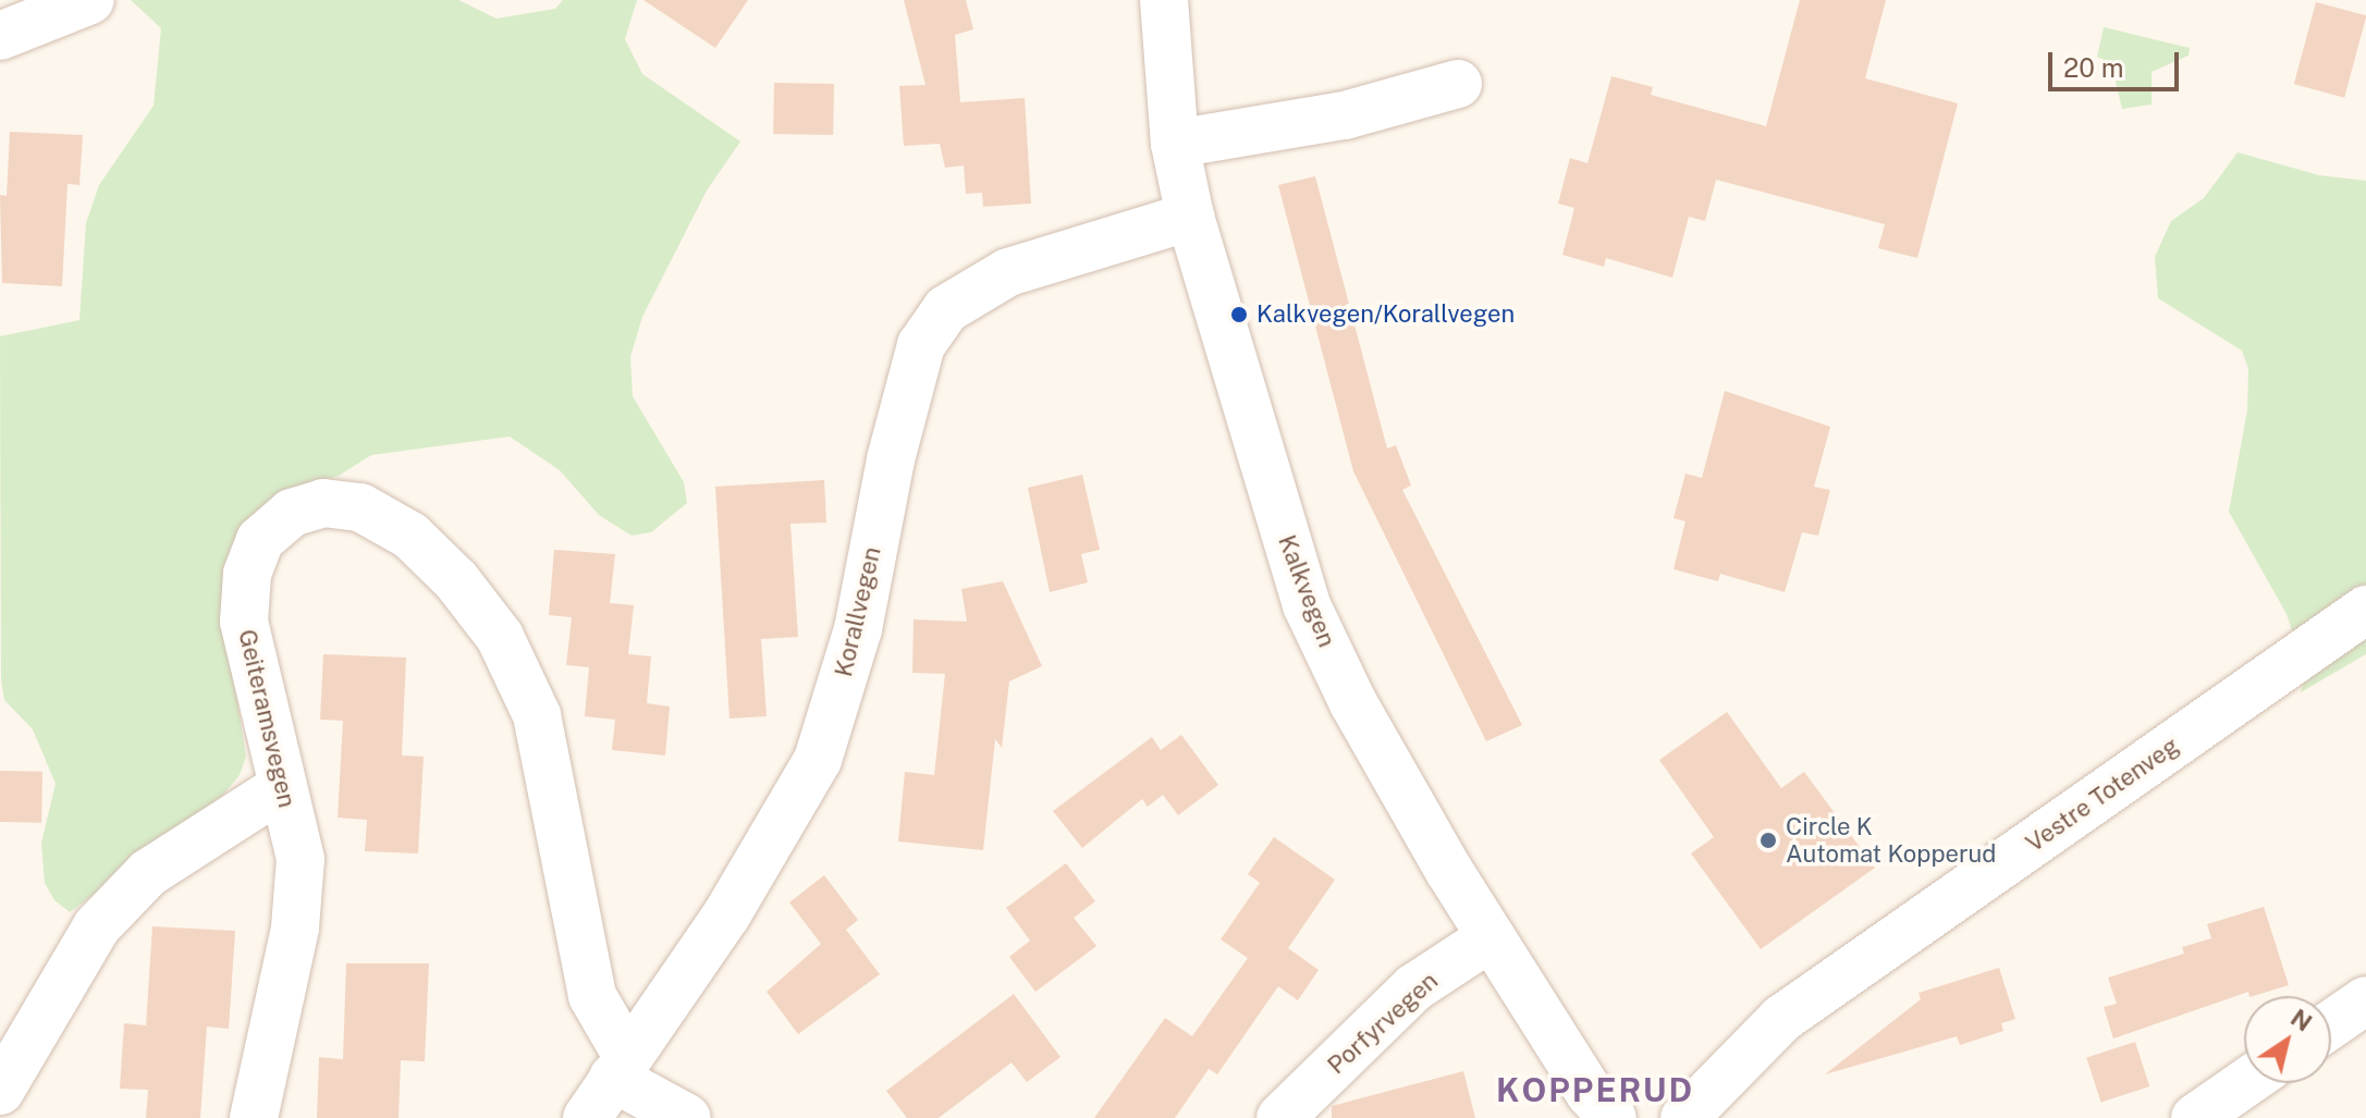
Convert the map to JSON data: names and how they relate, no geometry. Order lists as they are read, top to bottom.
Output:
{
  "streets": {
    "street": [
      "Kalkvegen",
      "Korallvegen",
      "Geiteramsvegen",
      "Vestre Totenveg",
      "Porfyrvegen"
    ]
  },
  "crossings": [
    ["Kalkvegen", "Korallvegen"],
    ["Kalkvegen", "Porfyrvegen"],
    ["Korallvegen", "Geiteramsvegen"]
  ],
  "districts": ["KOPPERUD"],
  "places": ["Kalkvegen/Korallvegen", "Circle K Automat Kopperud"],
  "scale_bar": "20 m",
  "north": "top right"
}
